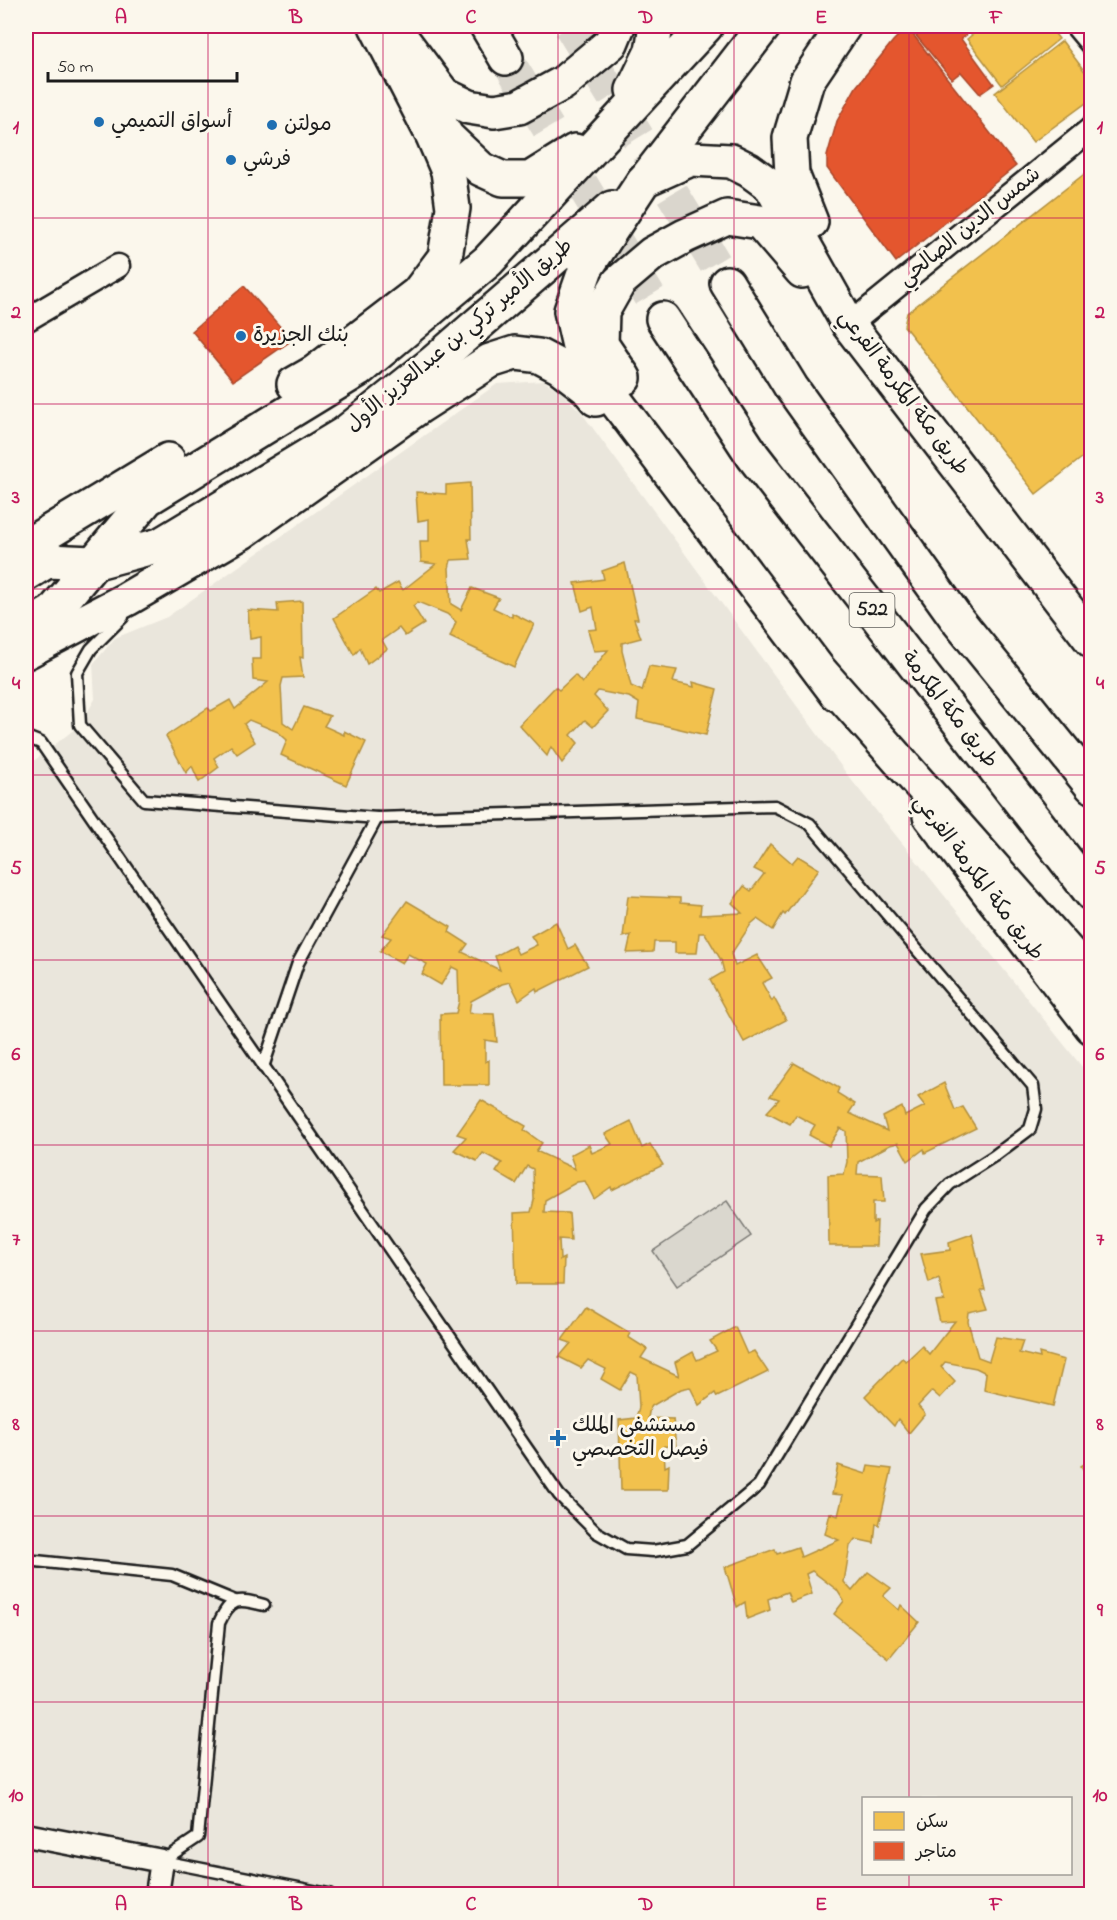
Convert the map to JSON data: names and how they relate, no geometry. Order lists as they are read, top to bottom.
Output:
{
  "streets": {
    "main road": [
      "طريق الأمير تركي بن عبدالعزيز الأول",
      "طريق مكة المكرمة الفرعي",
      "522",
      "طريق مكة المكرمة"
    ],
    "street": ["شمس الدين الصالحي"]
  },
  "crossings": [
    ["شمس الدين الصالحي", "طريق مكة المكرمة الفرعي"],
    ["طريق الأمير تركي بن عبدالعزيز الأول", "طريق مكة المكرمة الفرعي"]
  ],
  "places": {
    "other": [
      "أسواق التميمي",
      "مولتن",
      "فرشي",
      "بنك الجزيرة"
    ],
    "health": ["مستشفى الملك فيصل التخصصي"]
  },
  "legend": ["سكن", "متاجر"],
  "scale_bar": "50 m",
  "grid": {
    "columns": [
      "A",
      "B",
      "C",
      "D",
      "E",
      "F"
    ],
    "rows": [
      "1",
      "2",
      "3",
      "4",
      "5",
      "6",
      "7",
      "8",
      "9",
      "10"
    ]
  }
}
